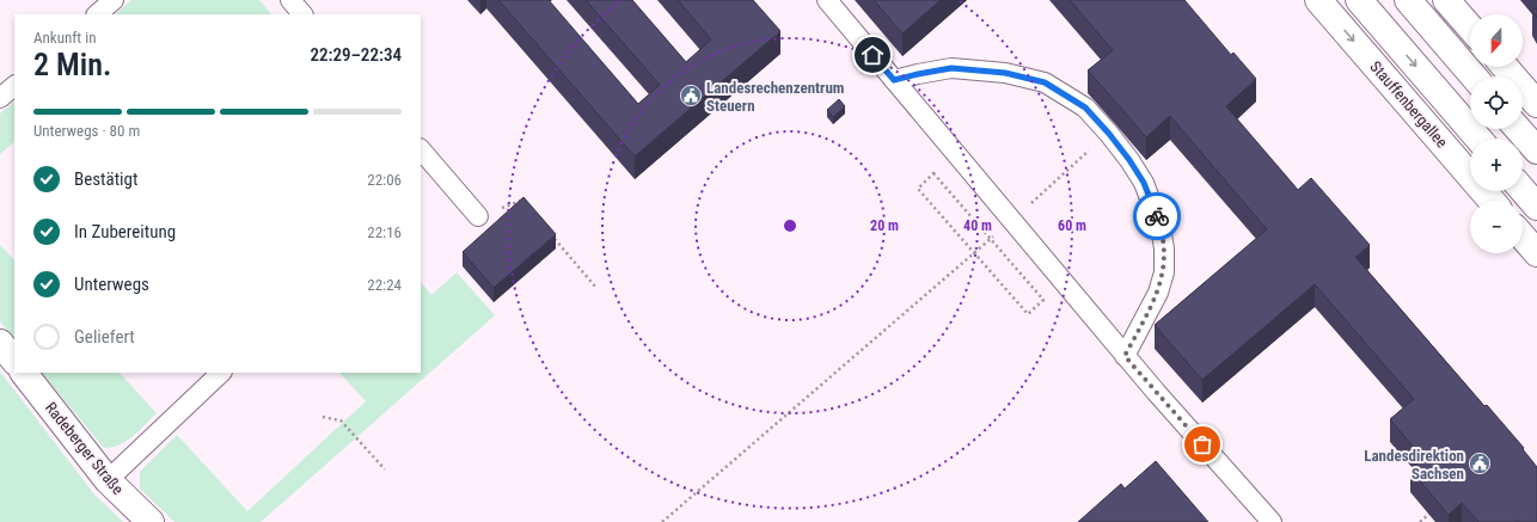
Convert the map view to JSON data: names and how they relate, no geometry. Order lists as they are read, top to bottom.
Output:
{
  "streets": {
    "main road": ["Stauffenbergallee", "Radeberger Straße"]
  },
  "places": {
    "public building": ["Landesrechenzentrum Steuern", "Landesdirektion Sachsen"]
  },
  "north": "bottom",
  "page": {
    "map_buttons": ["+", "−"],
    "heading": ["2 Min.", "Ankunft in", "22:29–22:34"],
    "bar": "Unterwegs · 80 m",
    "list": [
      ["Bestätigt", "22:06"],
      ["In Zubereitung", "22:16"],
      ["Unterwegs", "22:24"],
      "Geliefert"
    ]
  },
  "rings": ["20 m", "40 m", "60 m"]
}
